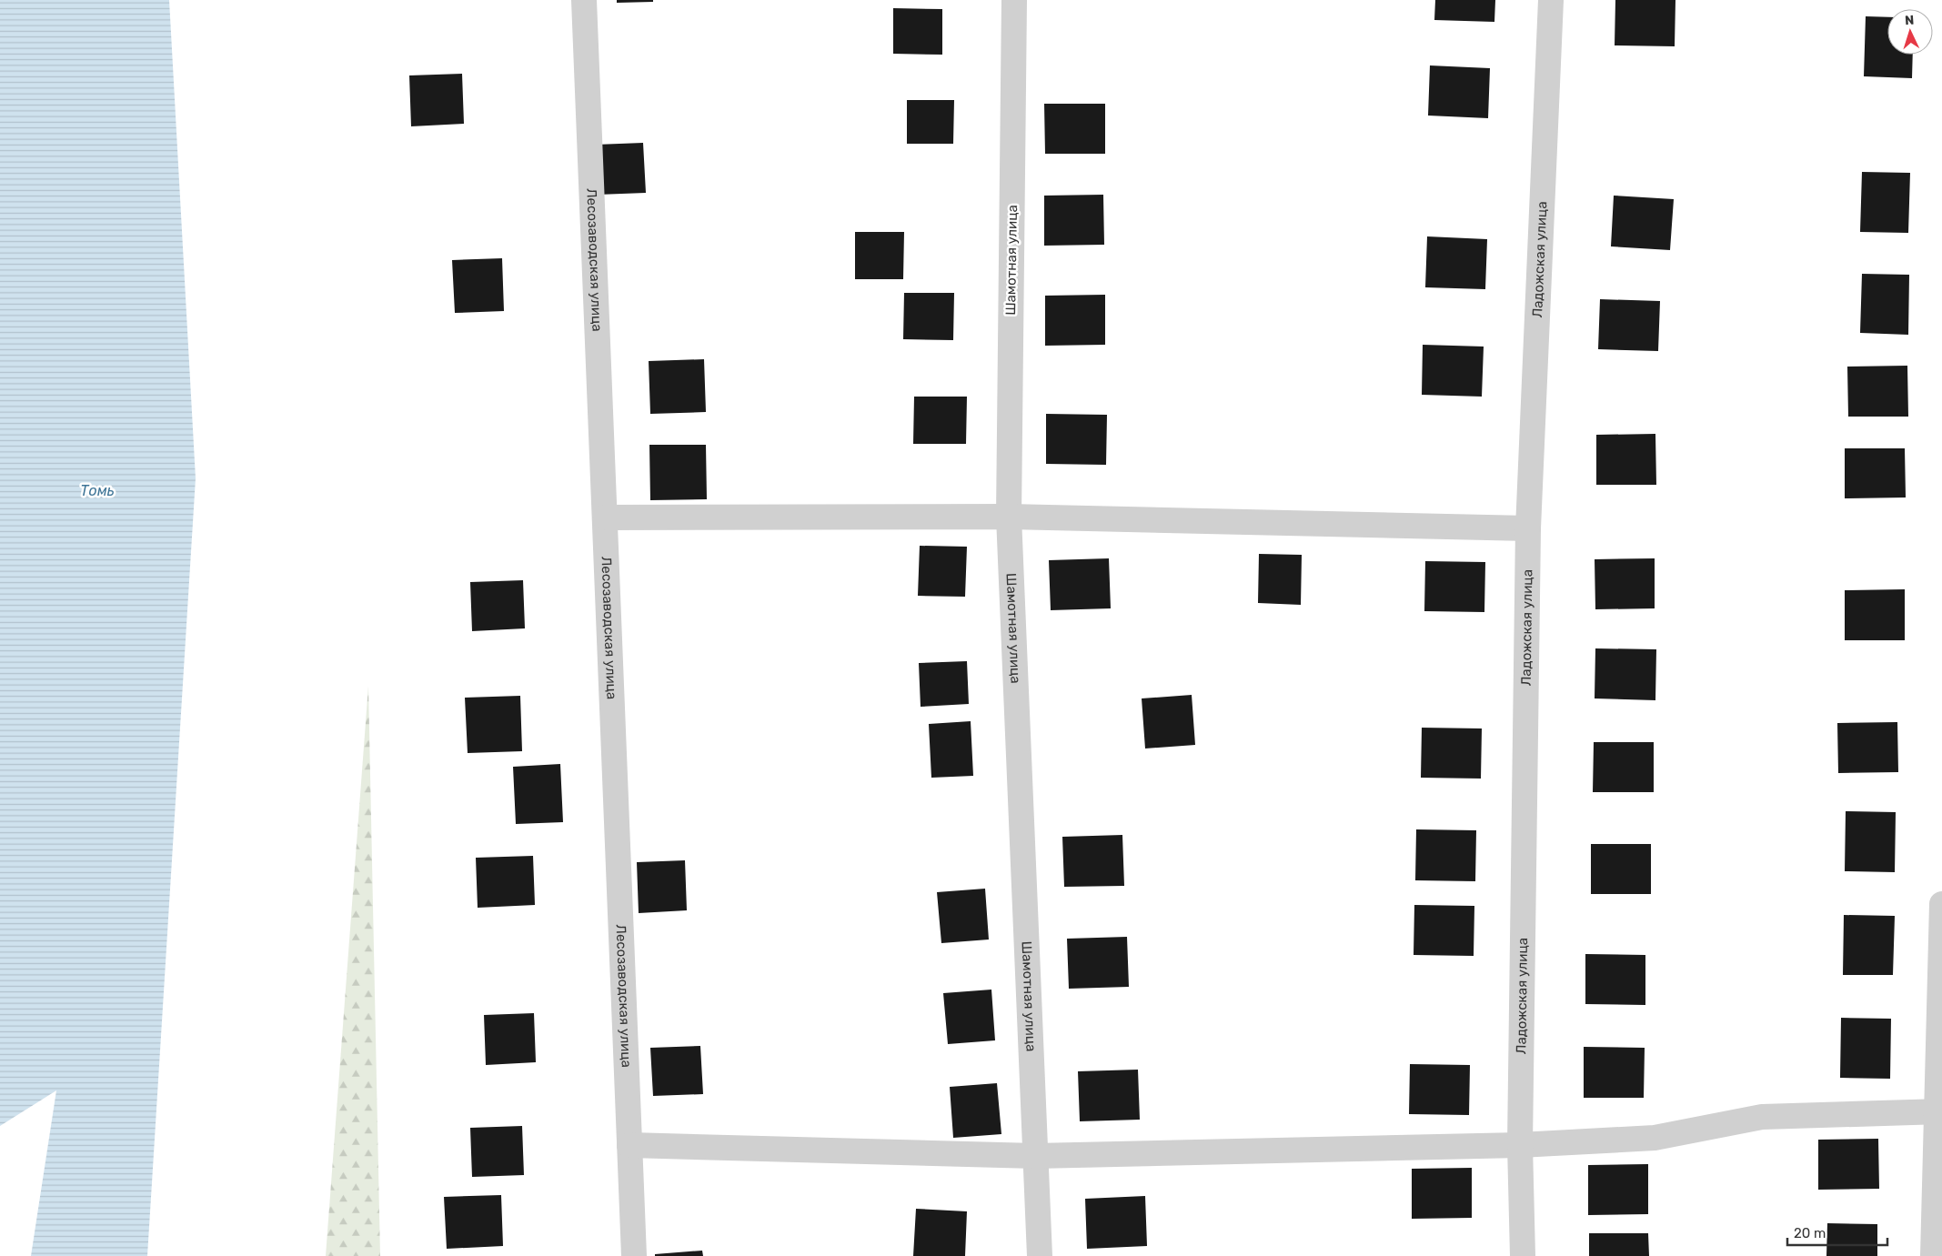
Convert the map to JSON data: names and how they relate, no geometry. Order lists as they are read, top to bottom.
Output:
{
  "streets": {
    "street": ["Лесозаводская улица", "Шамотная улица", "Ладожская улица"]
  },
  "water": ["Томь"],
  "scale_bar": "20 m",
  "north": "top"
}
